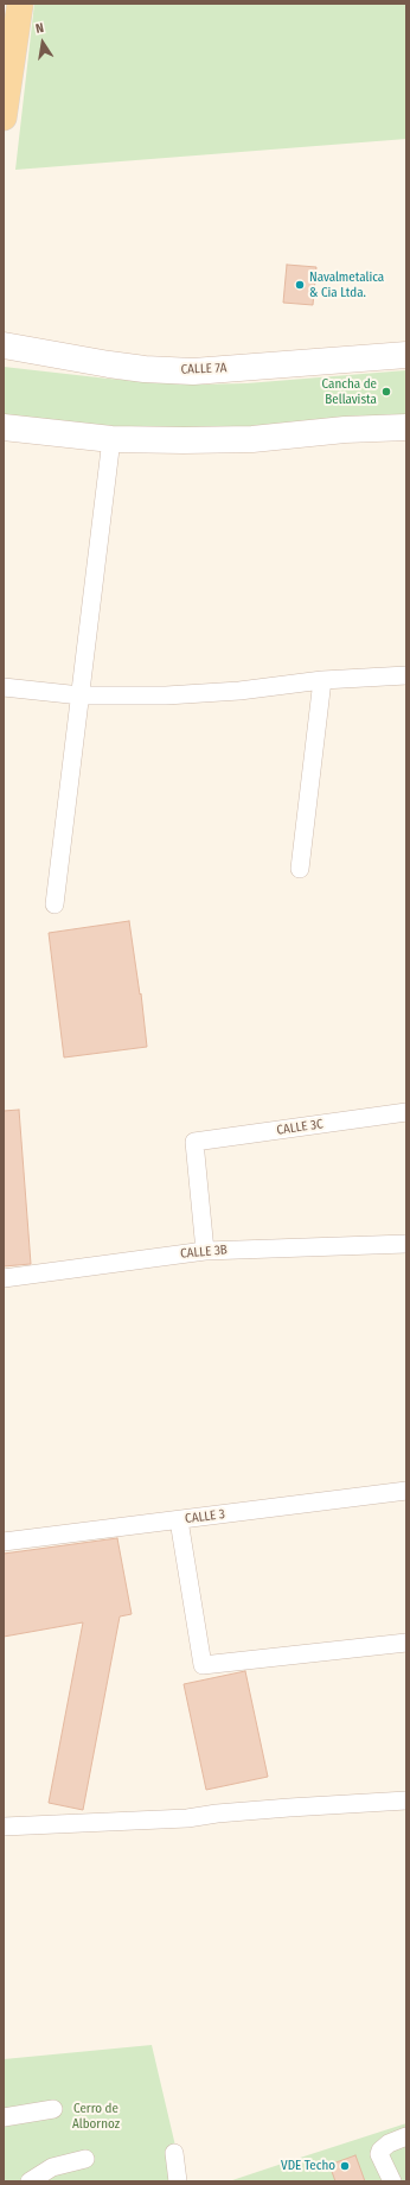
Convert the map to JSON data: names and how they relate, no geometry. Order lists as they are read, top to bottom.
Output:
{
  "streets": {
    "street": [
      "CALLE 7A",
      "CALLE 3C",
      "CALLE 3B",
      "CALLE 3"
    ]
  },
  "crossings": [
    ["CALLE 3C", "CALLE 3B"]
  ],
  "parks": ["Cerro de Albornoz"],
  "places": ["Navalmetalica & Cia Ltda.", "Cancha de Bellavista", "VDE Techo"],
  "north": "top"
}
